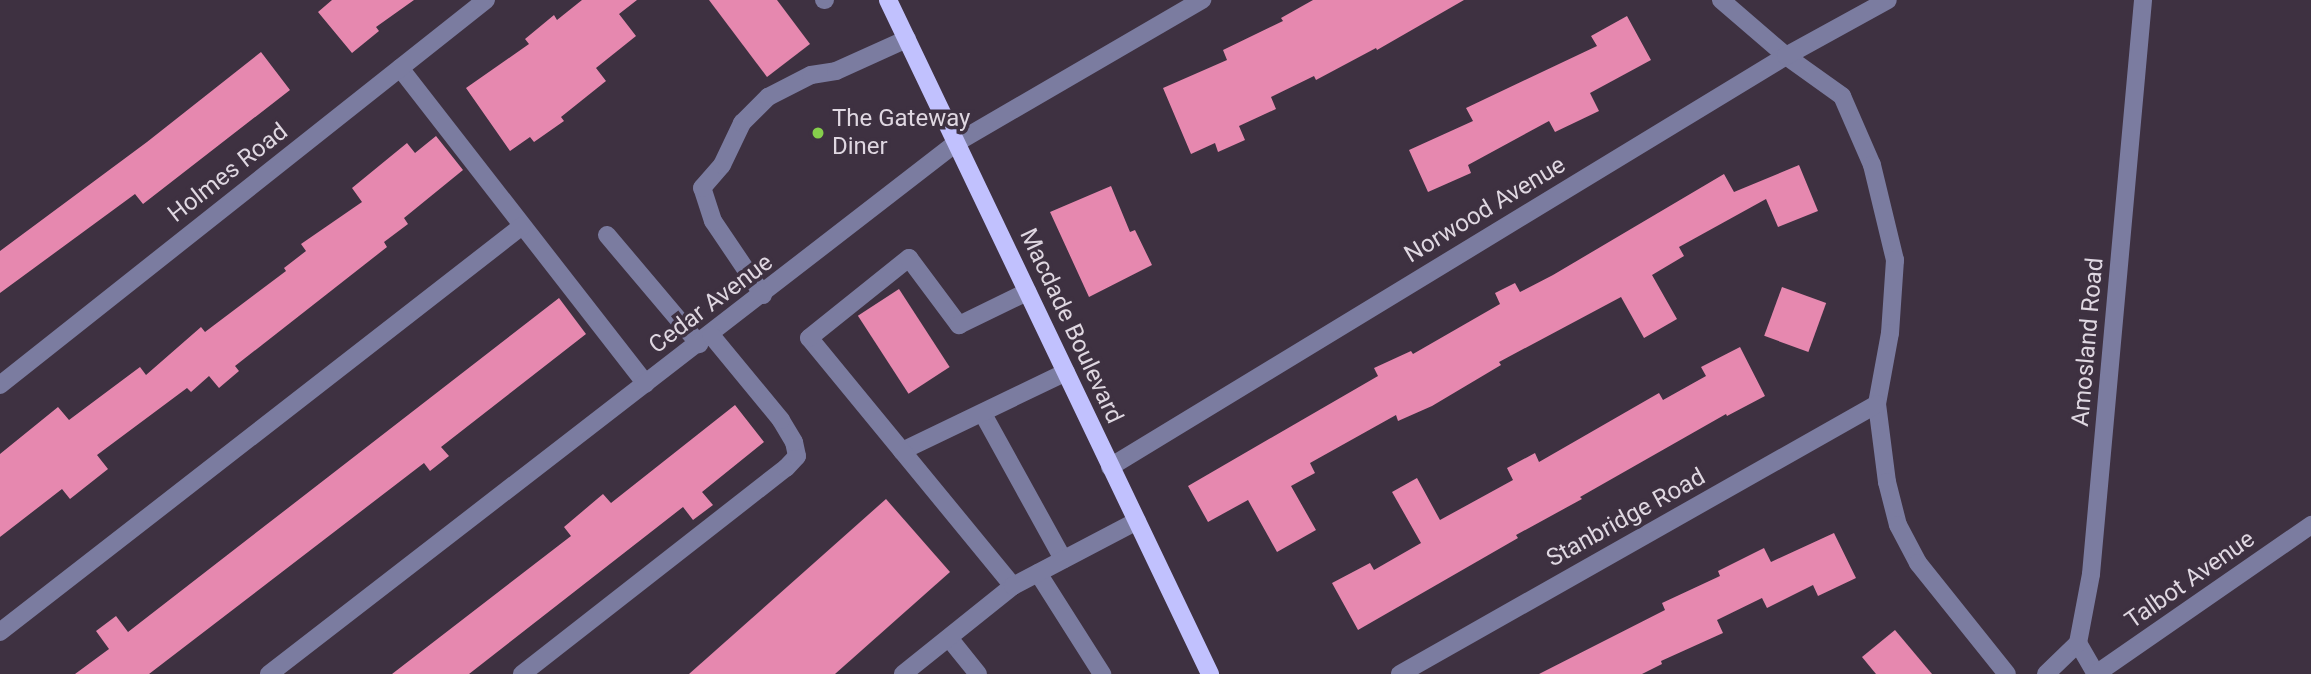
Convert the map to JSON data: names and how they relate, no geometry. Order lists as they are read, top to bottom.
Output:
{
  "streets": {
    "main road": ["Macdade Boulevard"],
    "street": [
      "Holmes Road",
      "Norwood Avenue",
      "Cedar Avenue",
      "Amosland Road",
      "Stanbridge Road",
      "Talbot Avenue"
    ]
  },
  "crossings": [
    ["Norwood Avenue", "Macdade Boulevard"],
    ["Cedar Avenue", "Macdade Boulevard"]
  ],
  "places": ["The Gateway Diner"]
}
